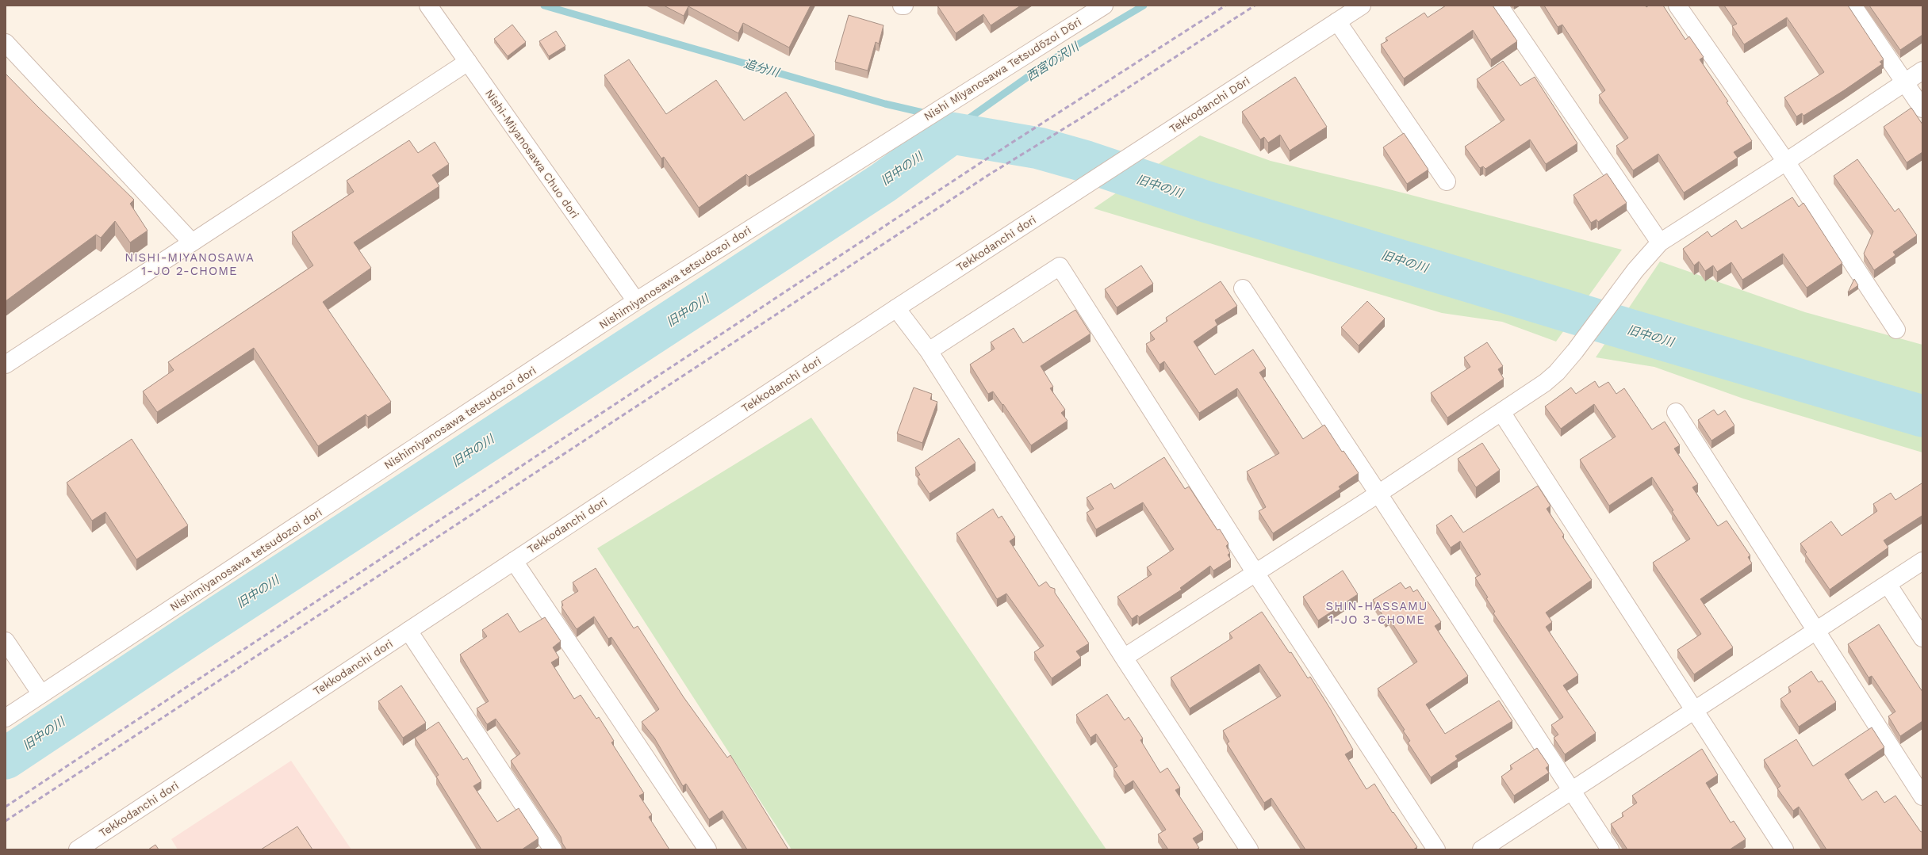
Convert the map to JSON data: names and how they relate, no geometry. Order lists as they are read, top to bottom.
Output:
{
  "streets": {
    "street": [
      "Nishi Miyanosawa Tetsudōzoi Dōri",
      "Tekkodanchi Dōri",
      "Nishi-Miyanosawa Chuo dori",
      "Tekkodanchi dori",
      "Nishimiyanosawa tetsudozoi dori"
    ]
  },
  "crossings": [
    ["Nishi Miyanosawa Tetsudōzoi Dōri", "Nishimiyanosawa tetsudozoi dori"],
    ["Tekkodanchi Dōri", "Tekkodanchi dori"],
    ["Nishi-Miyanosawa Chuo dori", "Nishimiyanosawa tetsudozoi dori"]
  ],
  "districts": ["NISHI-MIYANOSAWA 1-JO 2-CHOME", "SHIN-HASSAMU 1-JO 3-CHOME"],
  "water": ["西宮の沢川", "追分川", "旧中の川"]
}
